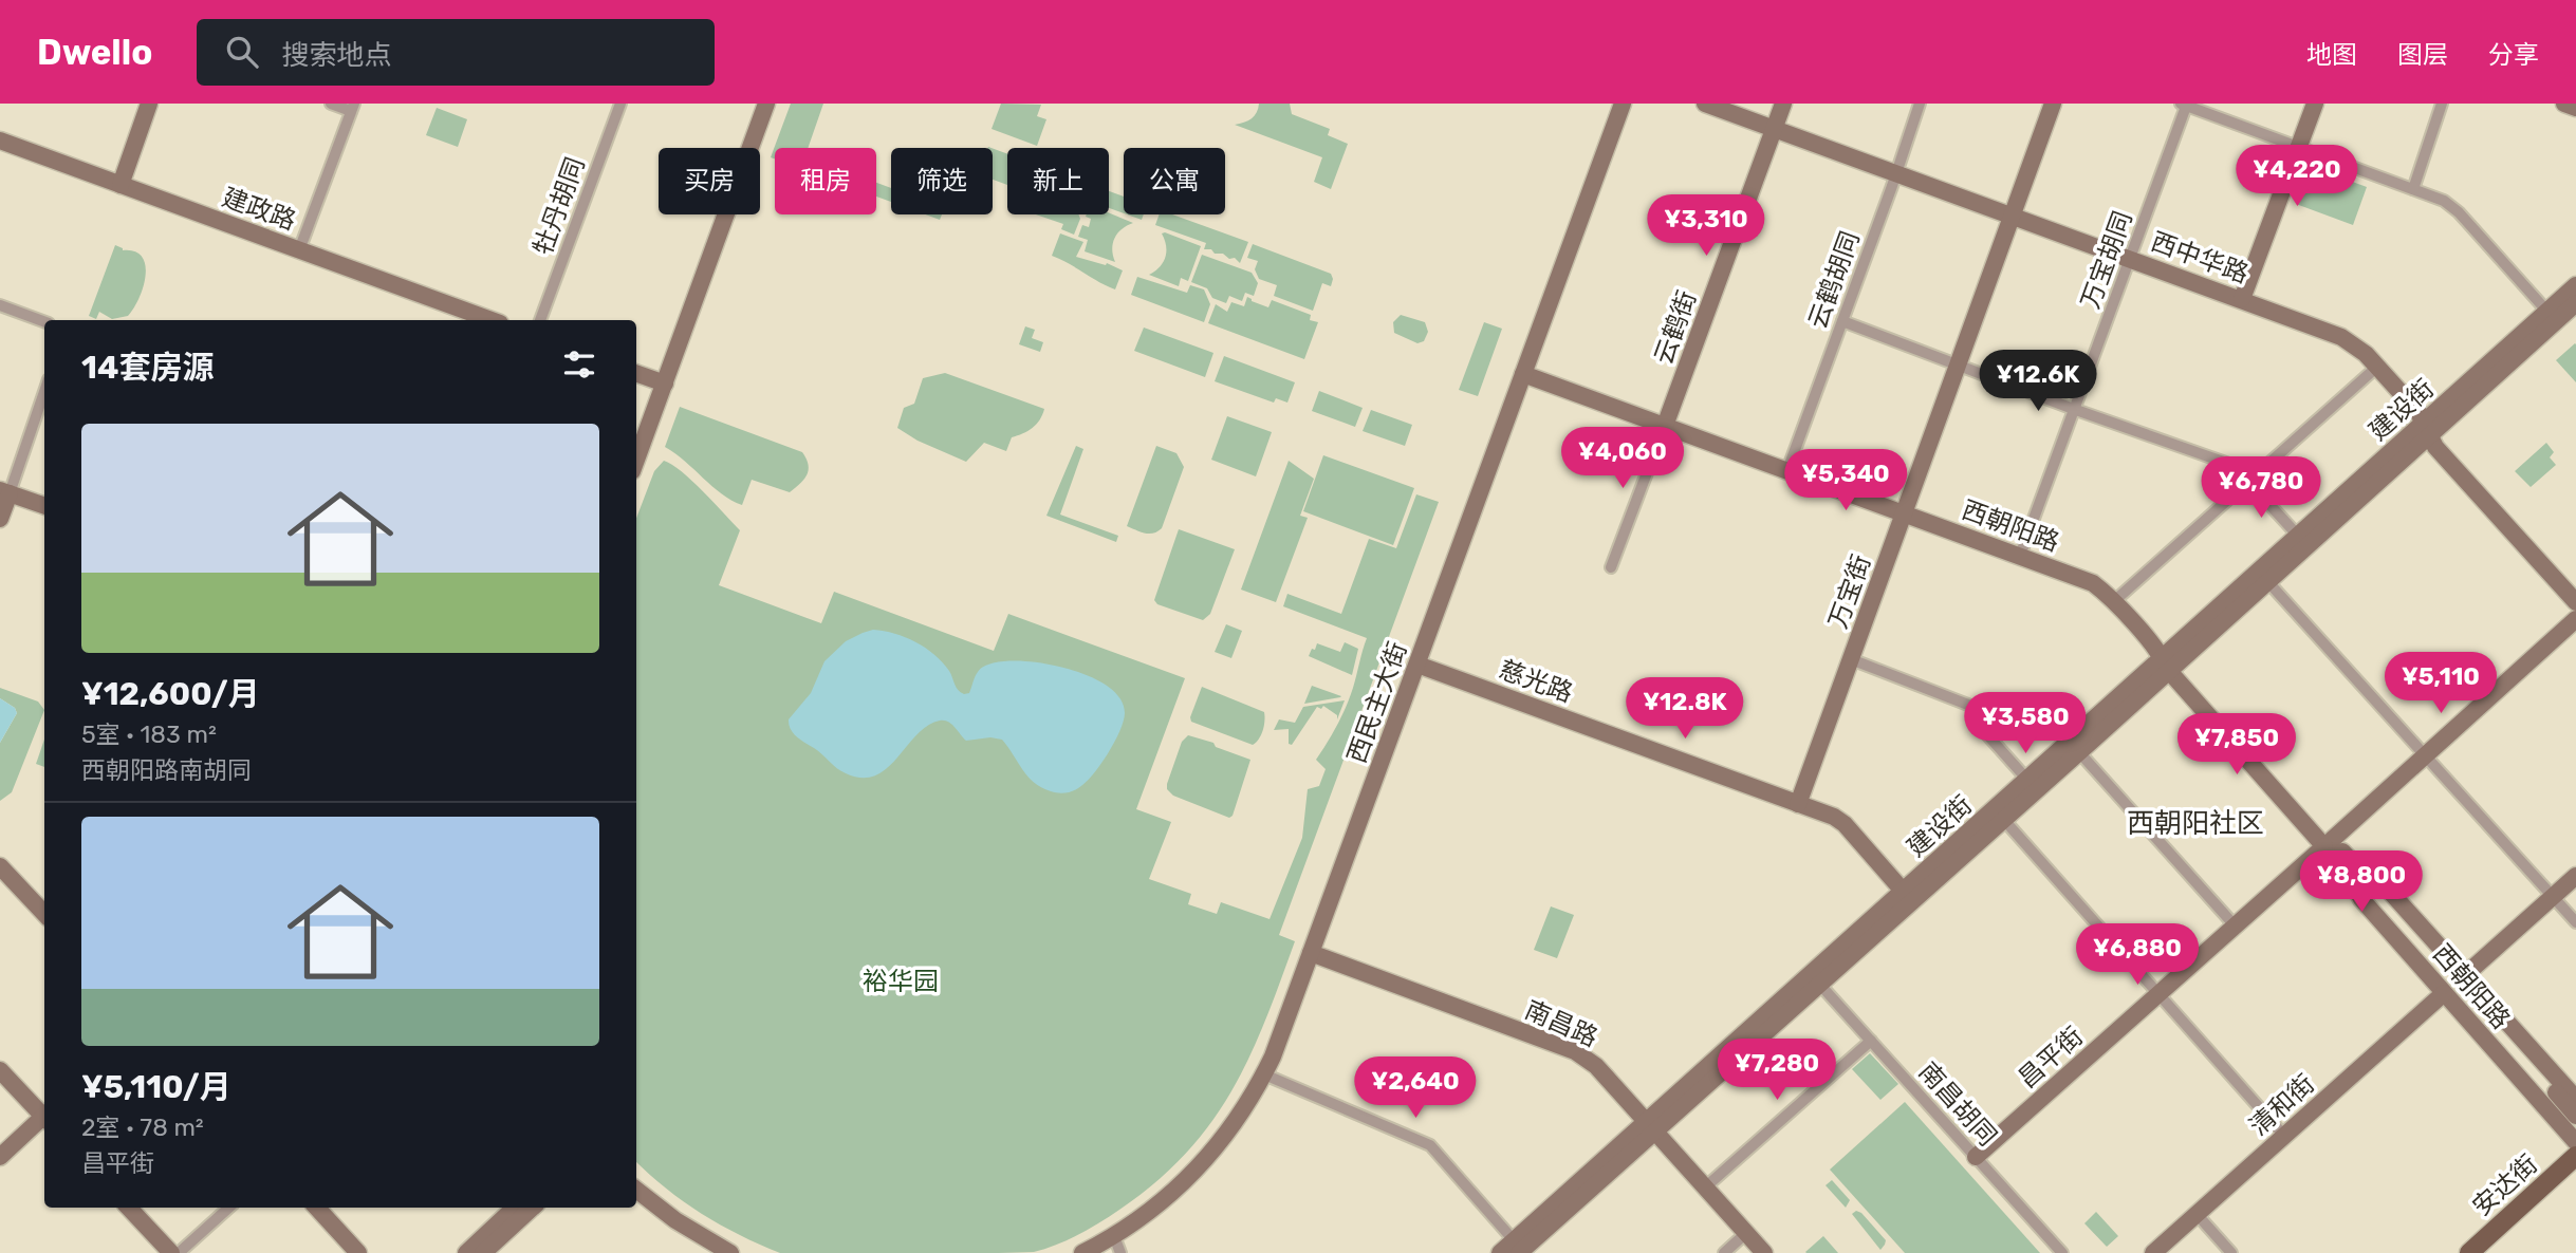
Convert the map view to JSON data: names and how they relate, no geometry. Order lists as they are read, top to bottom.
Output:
{
  "streets": {
    "main road": [
      "建政路",
      "西中华路",
      "云鹤街",
      "建设街",
      "西朝阳路",
      "万宝街",
      "慈光路",
      "西民主大街",
      "南昌路",
      "昌平街",
      "清和街",
      "安达街"
    ],
    "street": [
      "牡丹胡同",
      "万宝胡同",
      "云鹤胡同",
      "南昌胡同"
    ]
  },
  "crossings": [
    ["西中华路", "万宝胡同"],
    ["西中华路", "云鹤胡同"],
    ["西中华路", "云鹤街"],
    ["西中华路", "建设街"],
    ["西中华路", "万宝街"],
    ["万宝胡同", "西朝阳路"],
    ["云鹤胡同", "西朝阳路"],
    ["云鹤街", "西朝阳路"],
    ["建设街", "西朝阳路"],
    ["建设街", "慈光路"],
    ["建设街", "南昌路"],
    ["建设街", "南昌胡同"],
    ["西朝阳路", "万宝街"],
    ["西朝阳路", "西民主大街"],
    ["西朝阳路", "昌平街"],
    ["西朝阳路", "清和街"],
    ["万宝街", "慈光路"],
    ["慈光路", "西民主大街"],
    ["西民主大街", "南昌路"],
    ["昌平街", "南昌胡同"]
  ],
  "districts": ["西朝阳社区"],
  "parks": ["裕华园"],
  "page": {
    "header": "Dwello",
    "search": "搜索地点",
    "nav": ["地图", "图层", "分享"],
    "price": [
      "¥4,220",
      "¥3,310",
      "¥12.6K",
      "¥4,060",
      "¥5,340",
      "¥6,780",
      "¥5,110",
      "¥12.8K",
      "¥3,580",
      "¥7,850",
      "¥8,800",
      "¥6,880",
      "¥7,280",
      "¥2,640"
    ],
    "chip": [
      "买房",
      "租房",
      "筛选",
      "新上",
      "公寓"
    ],
    "heading": "14套房源",
    "list": [
      {
        "name": "¥12,600/月",
        "note": "5室 · 183 m² · 西朝阳路南胡同"
      },
      {
        "name": "¥5,110/月",
        "note": "2室 · 78 m² · 昌平街"
      }
    ]
  }
}
